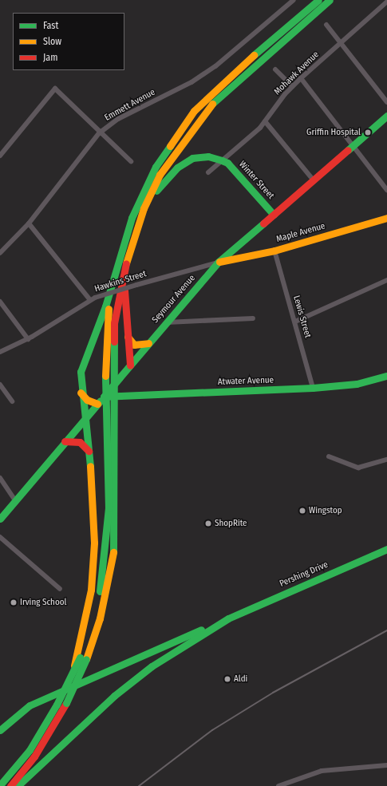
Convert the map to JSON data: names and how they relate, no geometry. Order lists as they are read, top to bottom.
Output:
{
  "streets": {
    "main road": [
      "Winter Street",
      "Maple Avenue",
      "Seymour Avenue",
      "Atwater Avenue",
      "Pershing Drive"
    ],
    "street": [
      "Mohawk Avenue",
      "Emmett Avenue",
      "Hawkins Street",
      "Lewis Street"
    ]
  },
  "crossings": [
    ["Mohawk Avenue", "Winter Street"],
    ["Winter Street", "Seymour Avenue"],
    ["Maple Avenue", "Hawkins Street"],
    ["Maple Avenue", "Seymour Avenue"],
    ["Maple Avenue", "Lewis Street"],
    ["Hawkins Street", "Seymour Avenue"],
    ["Seymour Avenue", "Atwater Avenue"],
    ["Lewis Street", "Atwater Avenue"]
  ],
  "places": [
    "Griffin Hospital",
    "Wingstop",
    "ShopRite",
    "Irving School",
    "Aldi"
  ],
  "legend": ["Fast", "Slow", "Jam"]
}
